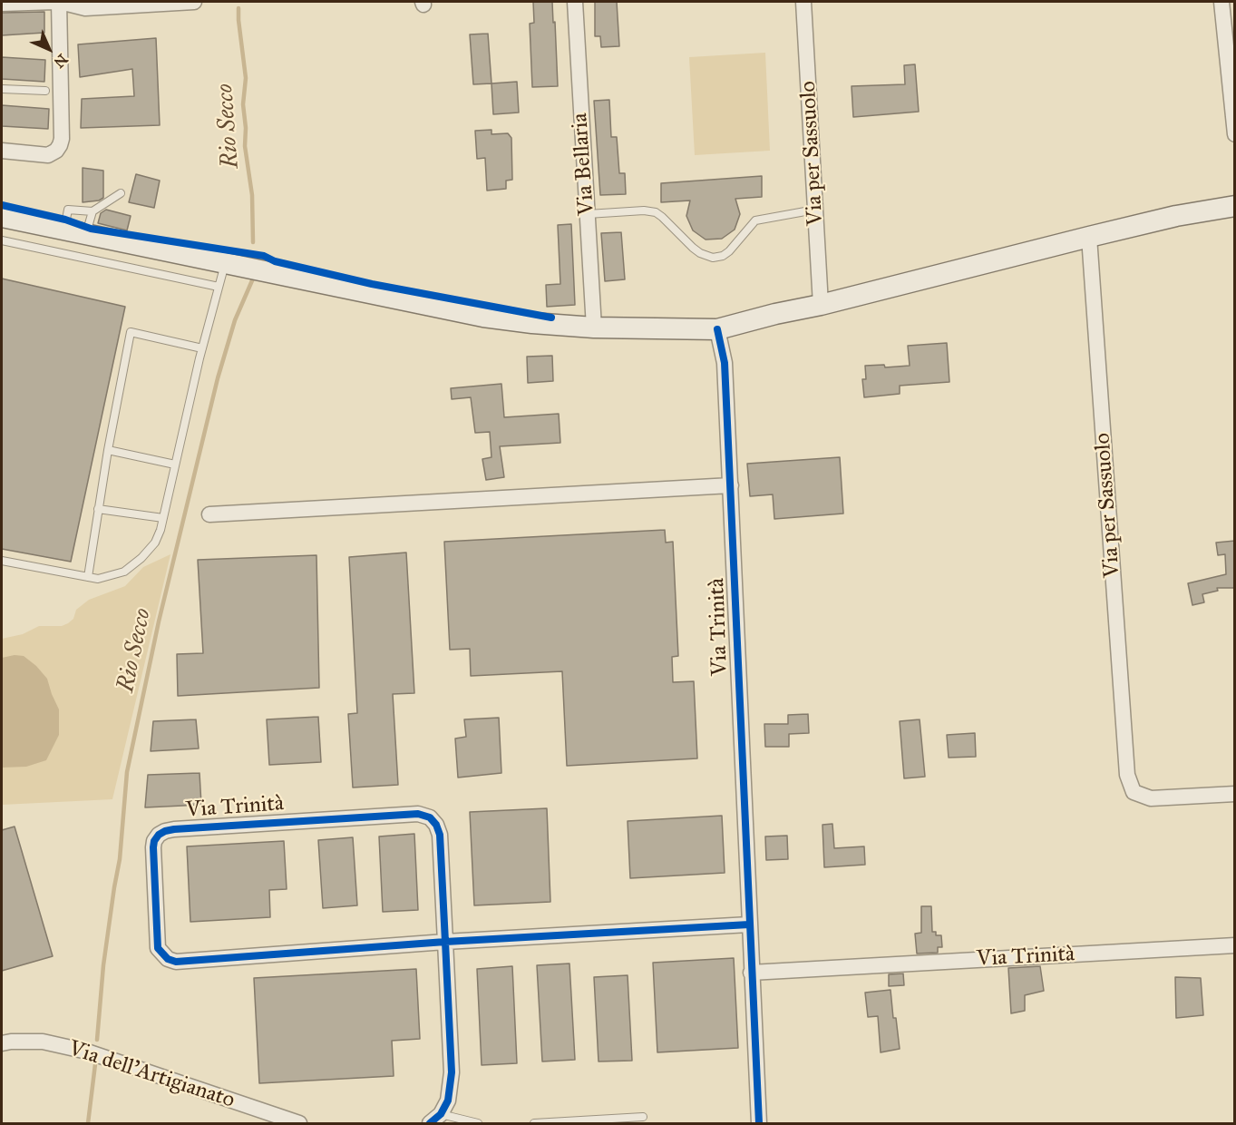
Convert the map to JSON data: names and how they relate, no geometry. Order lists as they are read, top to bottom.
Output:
{
  "streets": {
    "street": [
      "Via per Sassuolo",
      "Via Bellaria",
      "Via Trinità",
      "Via dell'Artigianato"
    ]
  },
  "water": ["Rio Secco"],
  "north": "bottom right"
}
